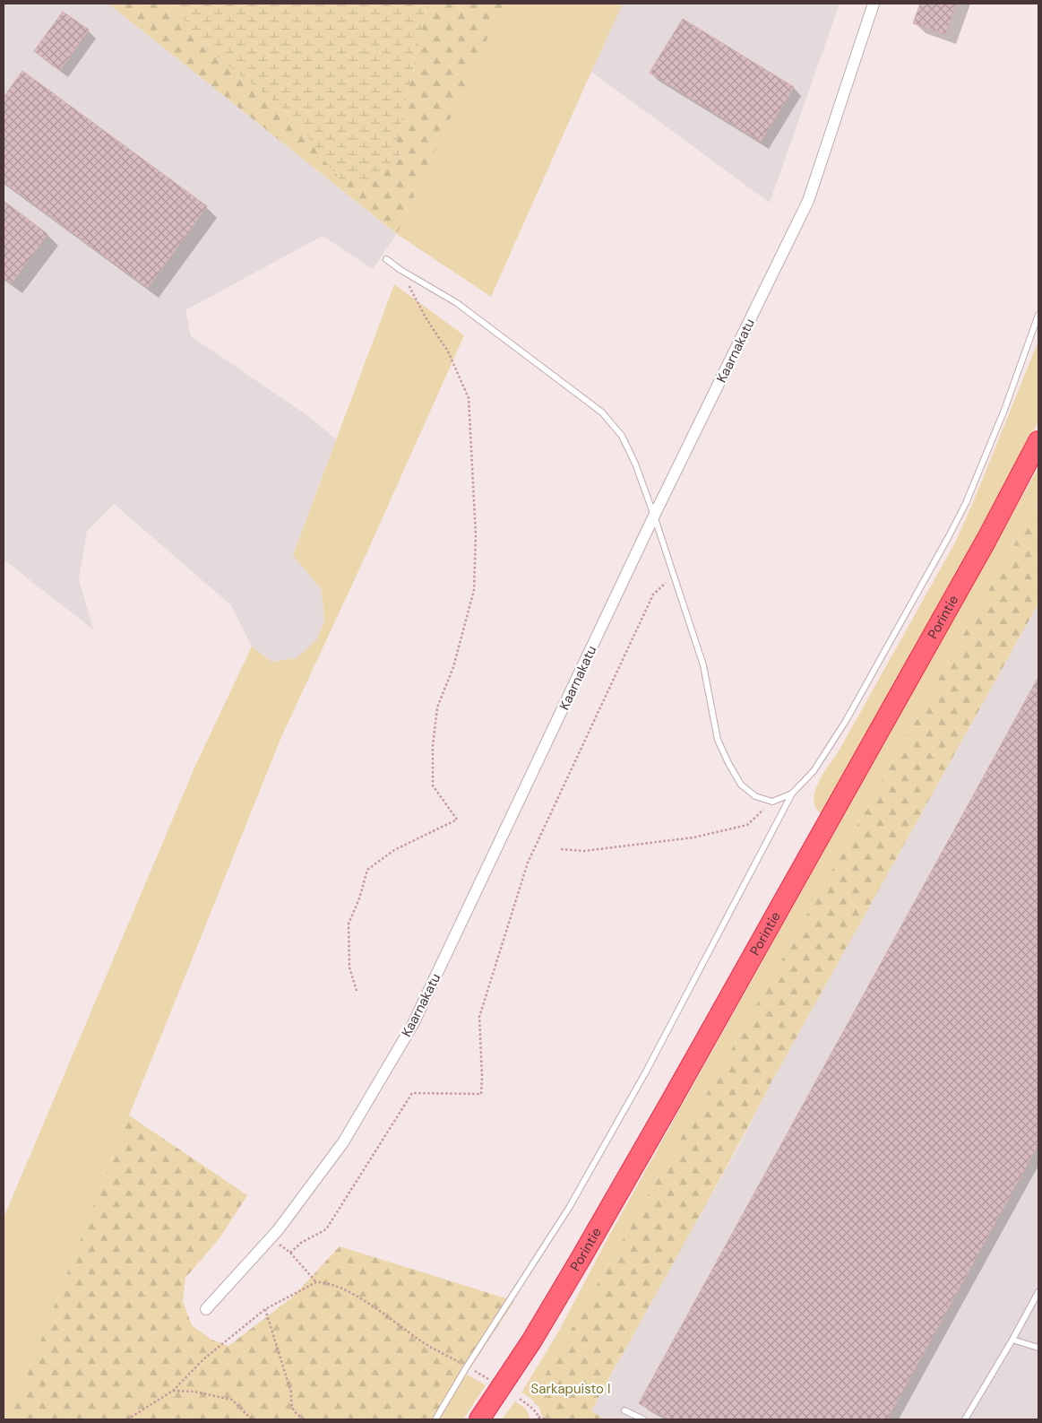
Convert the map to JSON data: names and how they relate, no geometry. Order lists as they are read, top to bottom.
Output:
{
  "streets": {
    "highway": ["Porintie"],
    "street": ["Kaarnakatu"]
  },
  "parks": ["Sarkapuisto I"]
}
